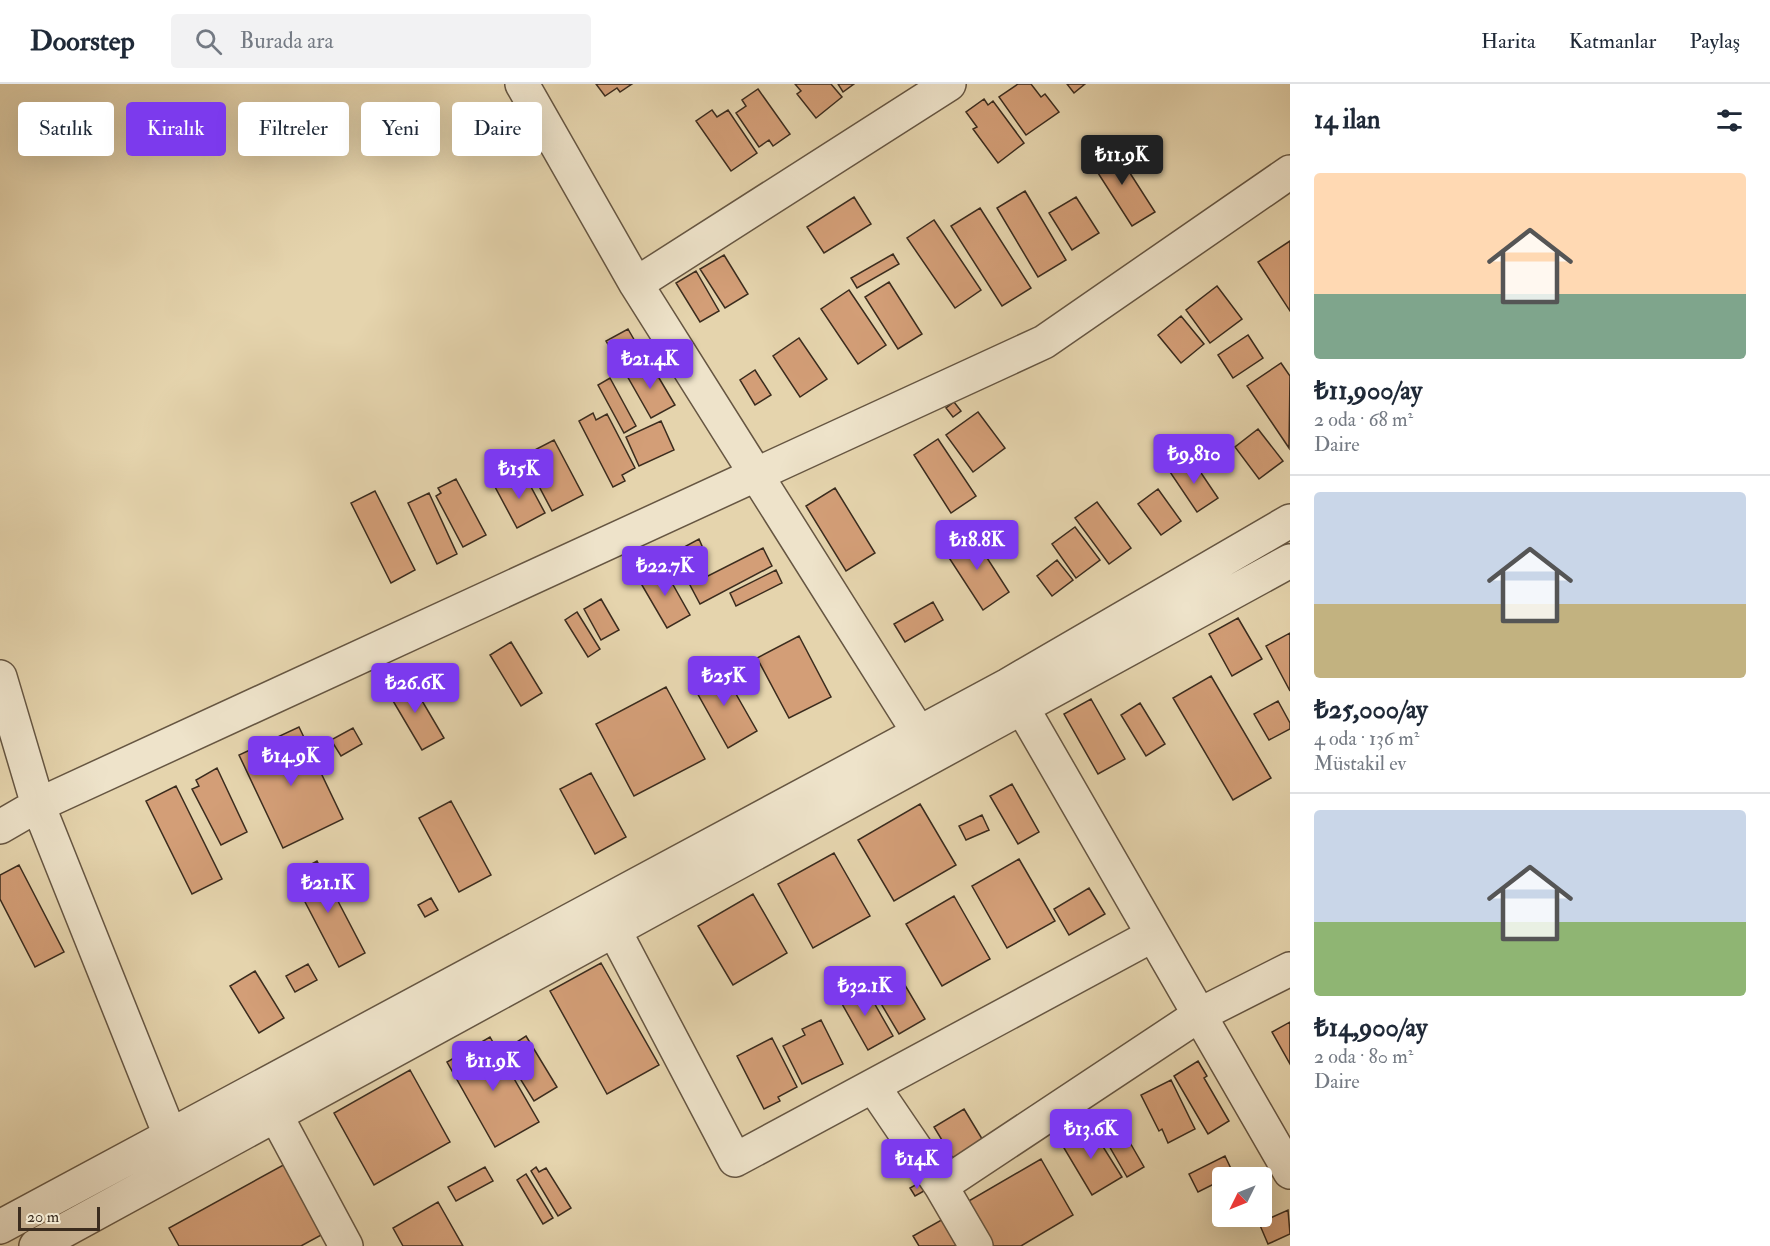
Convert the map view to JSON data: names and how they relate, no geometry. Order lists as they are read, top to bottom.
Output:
{
  "scale_bar": "20 m",
  "north": "bottom left",
  "page": {
    "header": "Doorstep",
    "search": "Burada ara",
    "nav": ["Harita", "Katmanlar", "Paylaş"],
    "heading": "14 ilan",
    "chip": [
      "Satılık",
      "Kiralık",
      "Filtreler",
      "Yeni",
      "Daire"
    ],
    "price": [
      "₺11.9K",
      "₺21.4K",
      "₺9,810",
      "₺15K",
      "₺18.8K",
      "₺22.7K",
      "₺25K",
      "₺26.6K",
      "₺14.9K",
      "₺21.1K",
      "₺32.1K",
      "₺11.9K",
      "₺13.6K",
      "₺14K"
    ],
    "list": [
      {
        "name": "₺11,900/ay",
        "note": "2 oda · 68 m² · Daire"
      },
      {
        "name": "₺25,000/ay",
        "note": "4 oda · 136 m² · Müstakil ev"
      },
      {
        "name": "₺14,900/ay",
        "note": "2 oda · 80 m² · Daire"
      }
    ],
    "scale": "20 m"
  }
}
